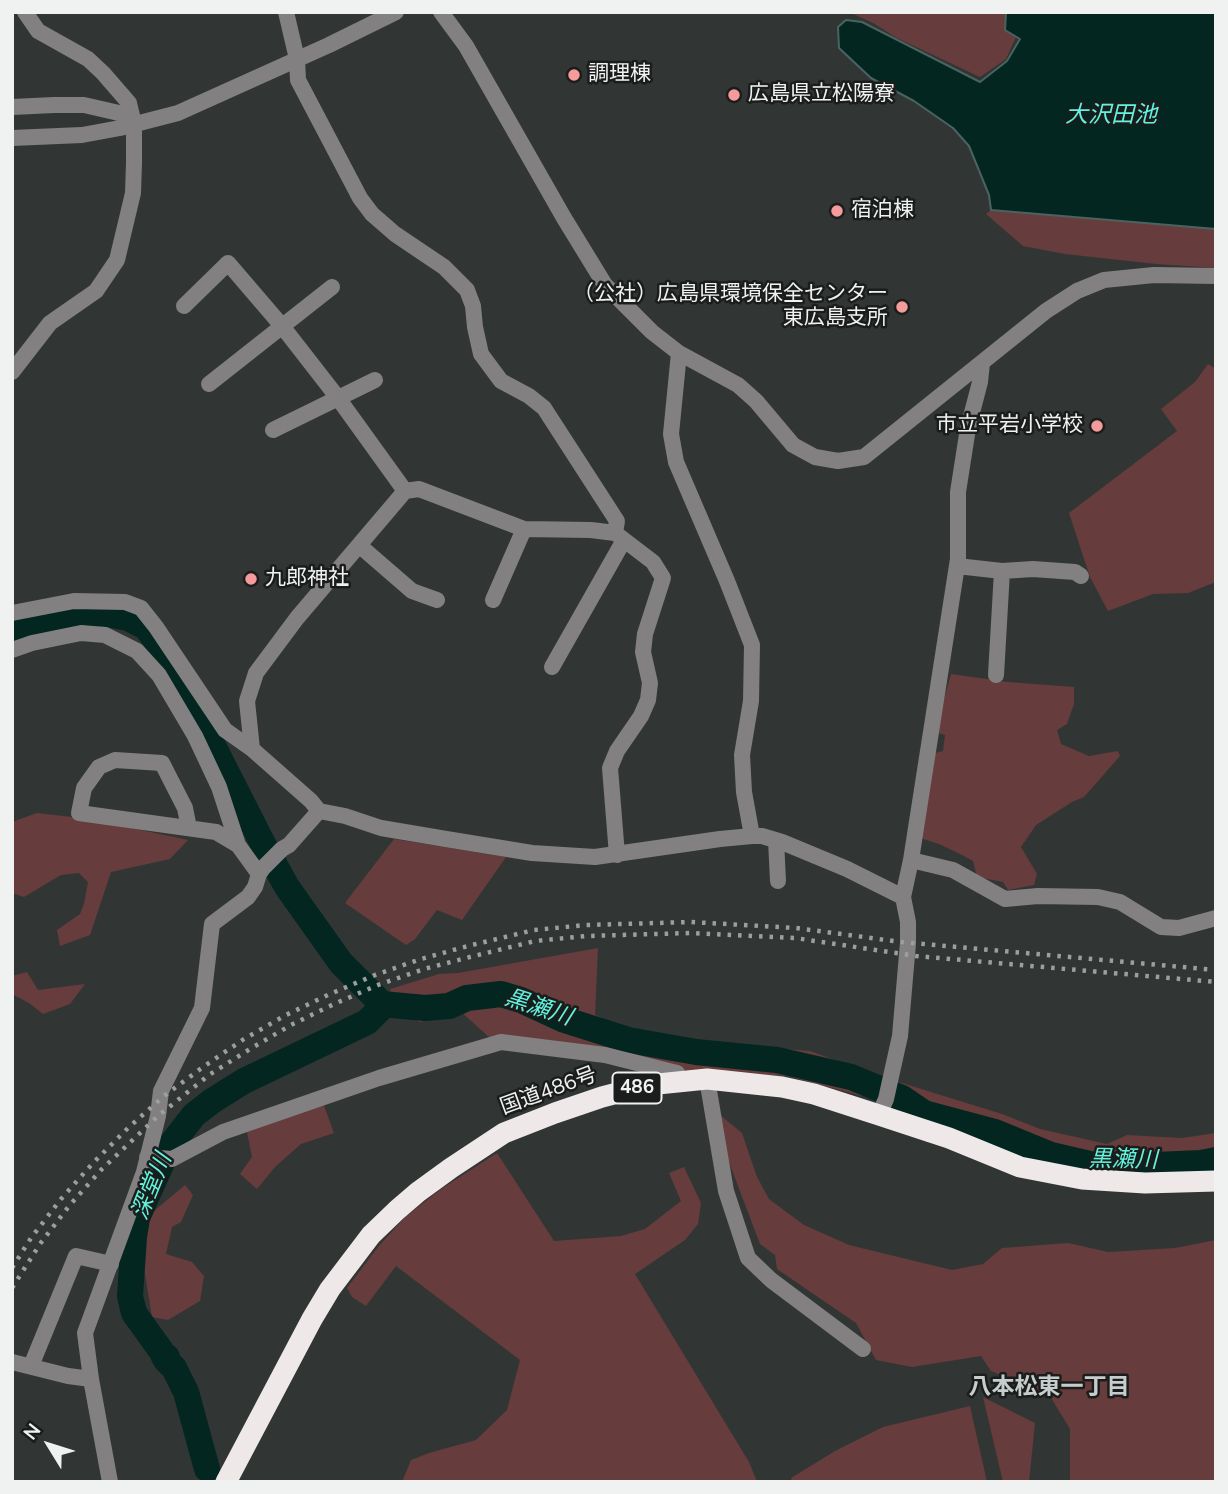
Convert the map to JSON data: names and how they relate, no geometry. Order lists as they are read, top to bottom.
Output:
{
  "streets": {
    "highway": ["486", "国道486号"]
  },
  "districts": ["八本松東一丁目"],
  "water": ["大沢田池", "黒瀬川", "深堂川"],
  "places": [
    "調理棟",
    "広島県立松陽寮",
    "宿泊棟",
    "（公社）広島県環境保全センター 東広島支所",
    "市立平岩小学校",
    "九郎神社"
  ],
  "north": "top left"
}
